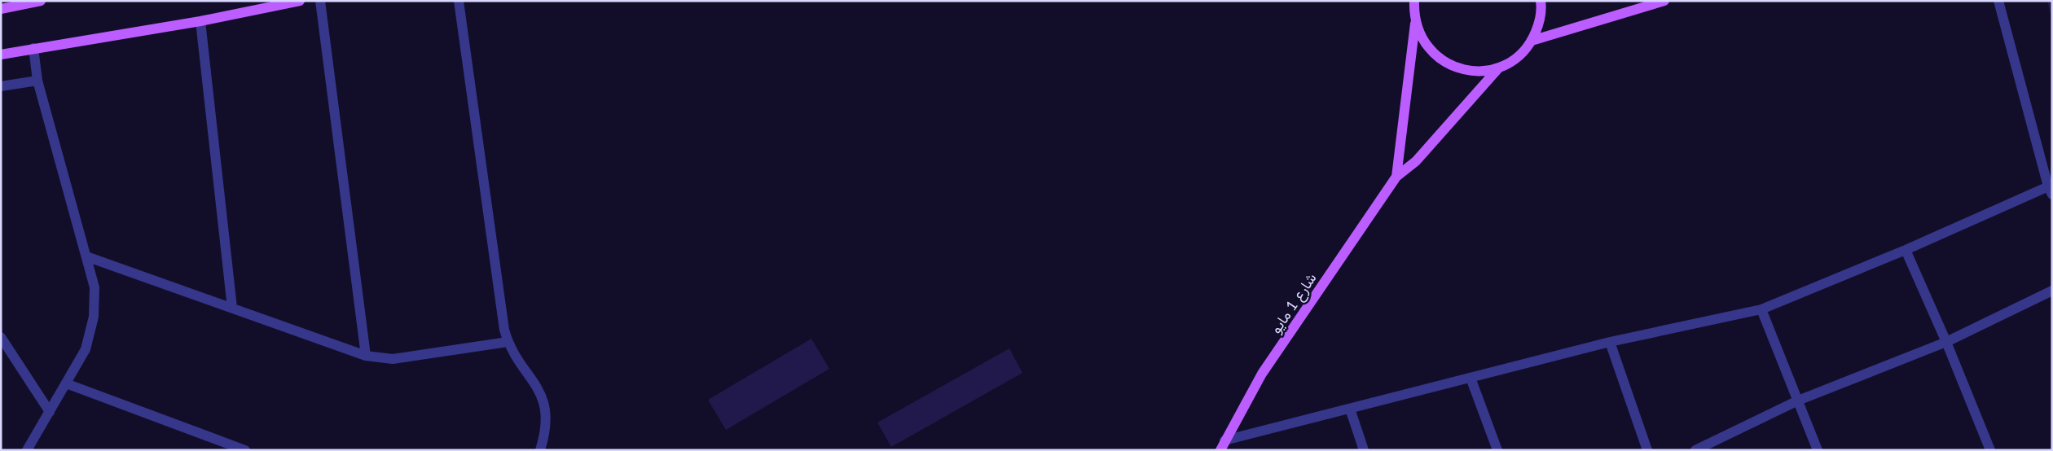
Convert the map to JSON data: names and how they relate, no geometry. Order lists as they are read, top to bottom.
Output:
{
  "streets": {
    "main road": ["شارع 1 مايو"]
  }
}
